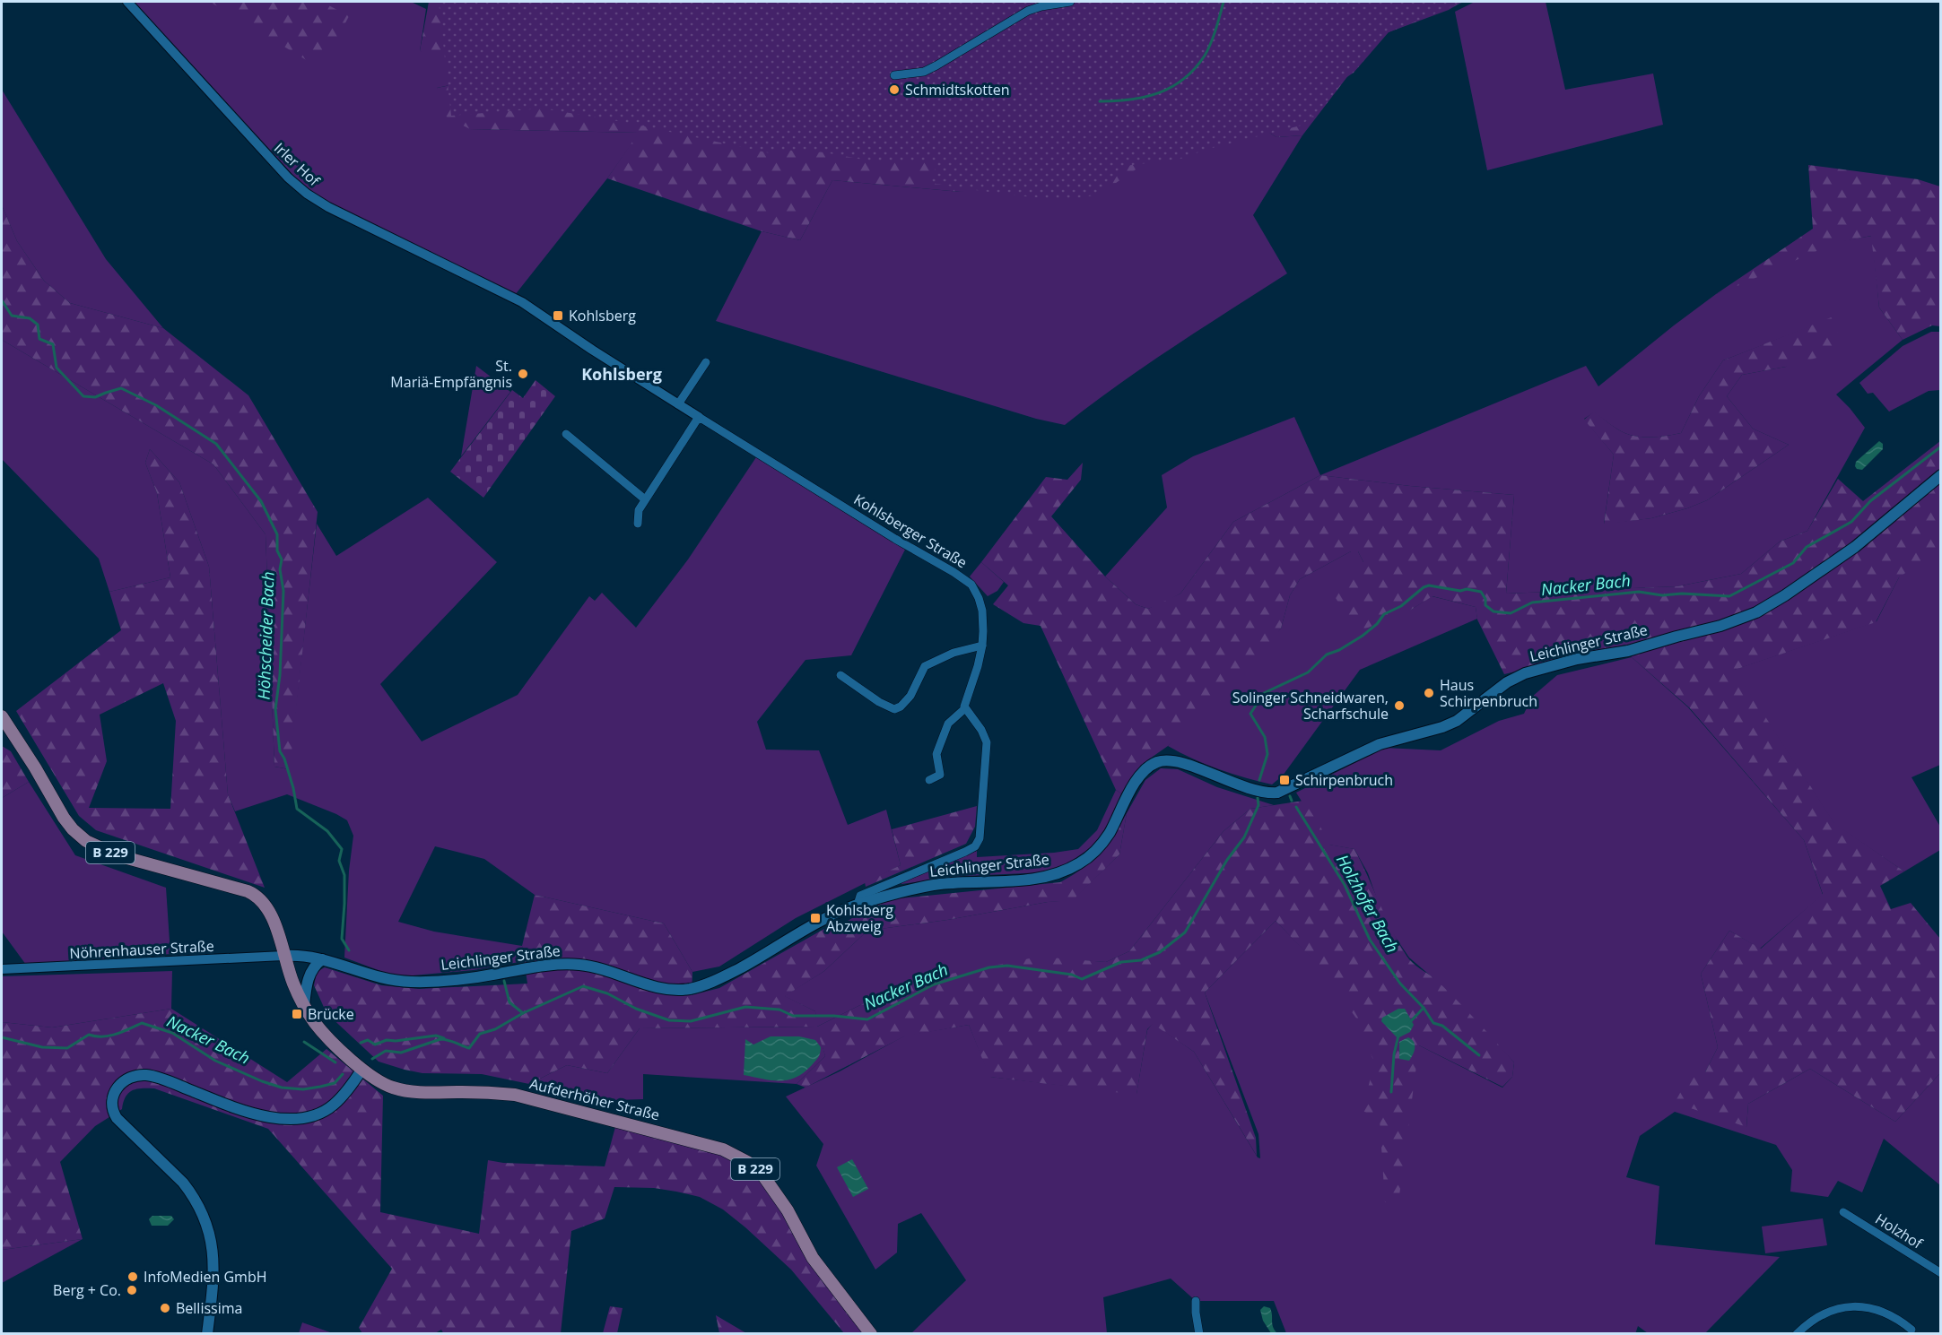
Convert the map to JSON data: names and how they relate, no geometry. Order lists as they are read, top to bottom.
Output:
{
  "streets": {
    "main road": ["Leichlinger Straße", "B 229", "Aufderhöher Straße"],
    "street": [
      "Irler Hof",
      "Kohlsberger Straße",
      "Nöhrenhauser Straße",
      "Holzhof"
    ]
  },
  "crossings": [
    ["Irler Hof", "Kohlsberger Straße"],
    ["Leichlinger Straße", "B 229"],
    ["Leichlinger Straße", "Nöhrenhauser Straße"],
    ["Leichlinger Straße", "Aufderhöher Straße"],
    ["B 229", "Nöhrenhauser Straße"],
    ["B 229", "Aufderhöher Straße"],
    ["Nöhrenhauser Straße", "Aufderhöher Straße"]
  ],
  "districts": ["Kohlsberg"],
  "water": ["Nacker Bach", "Höhscheider Bach", "Holzhofer Bach"],
  "places": {
    "other": [
      "Schmidtskotten",
      "St. Mariä-Empfängnis",
      "Haus Schirpenbruch",
      "Solinger Schneidwaren, Scharfschule",
      "InfoMedien GmbH",
      "Berg + Co.",
      "Bellissima"
    ],
    "transit": [
      "Kohlsberg",
      "Schirpenbruch",
      "Kohlsberg Abzweig",
      "Brücke"
    ]
  }
}
